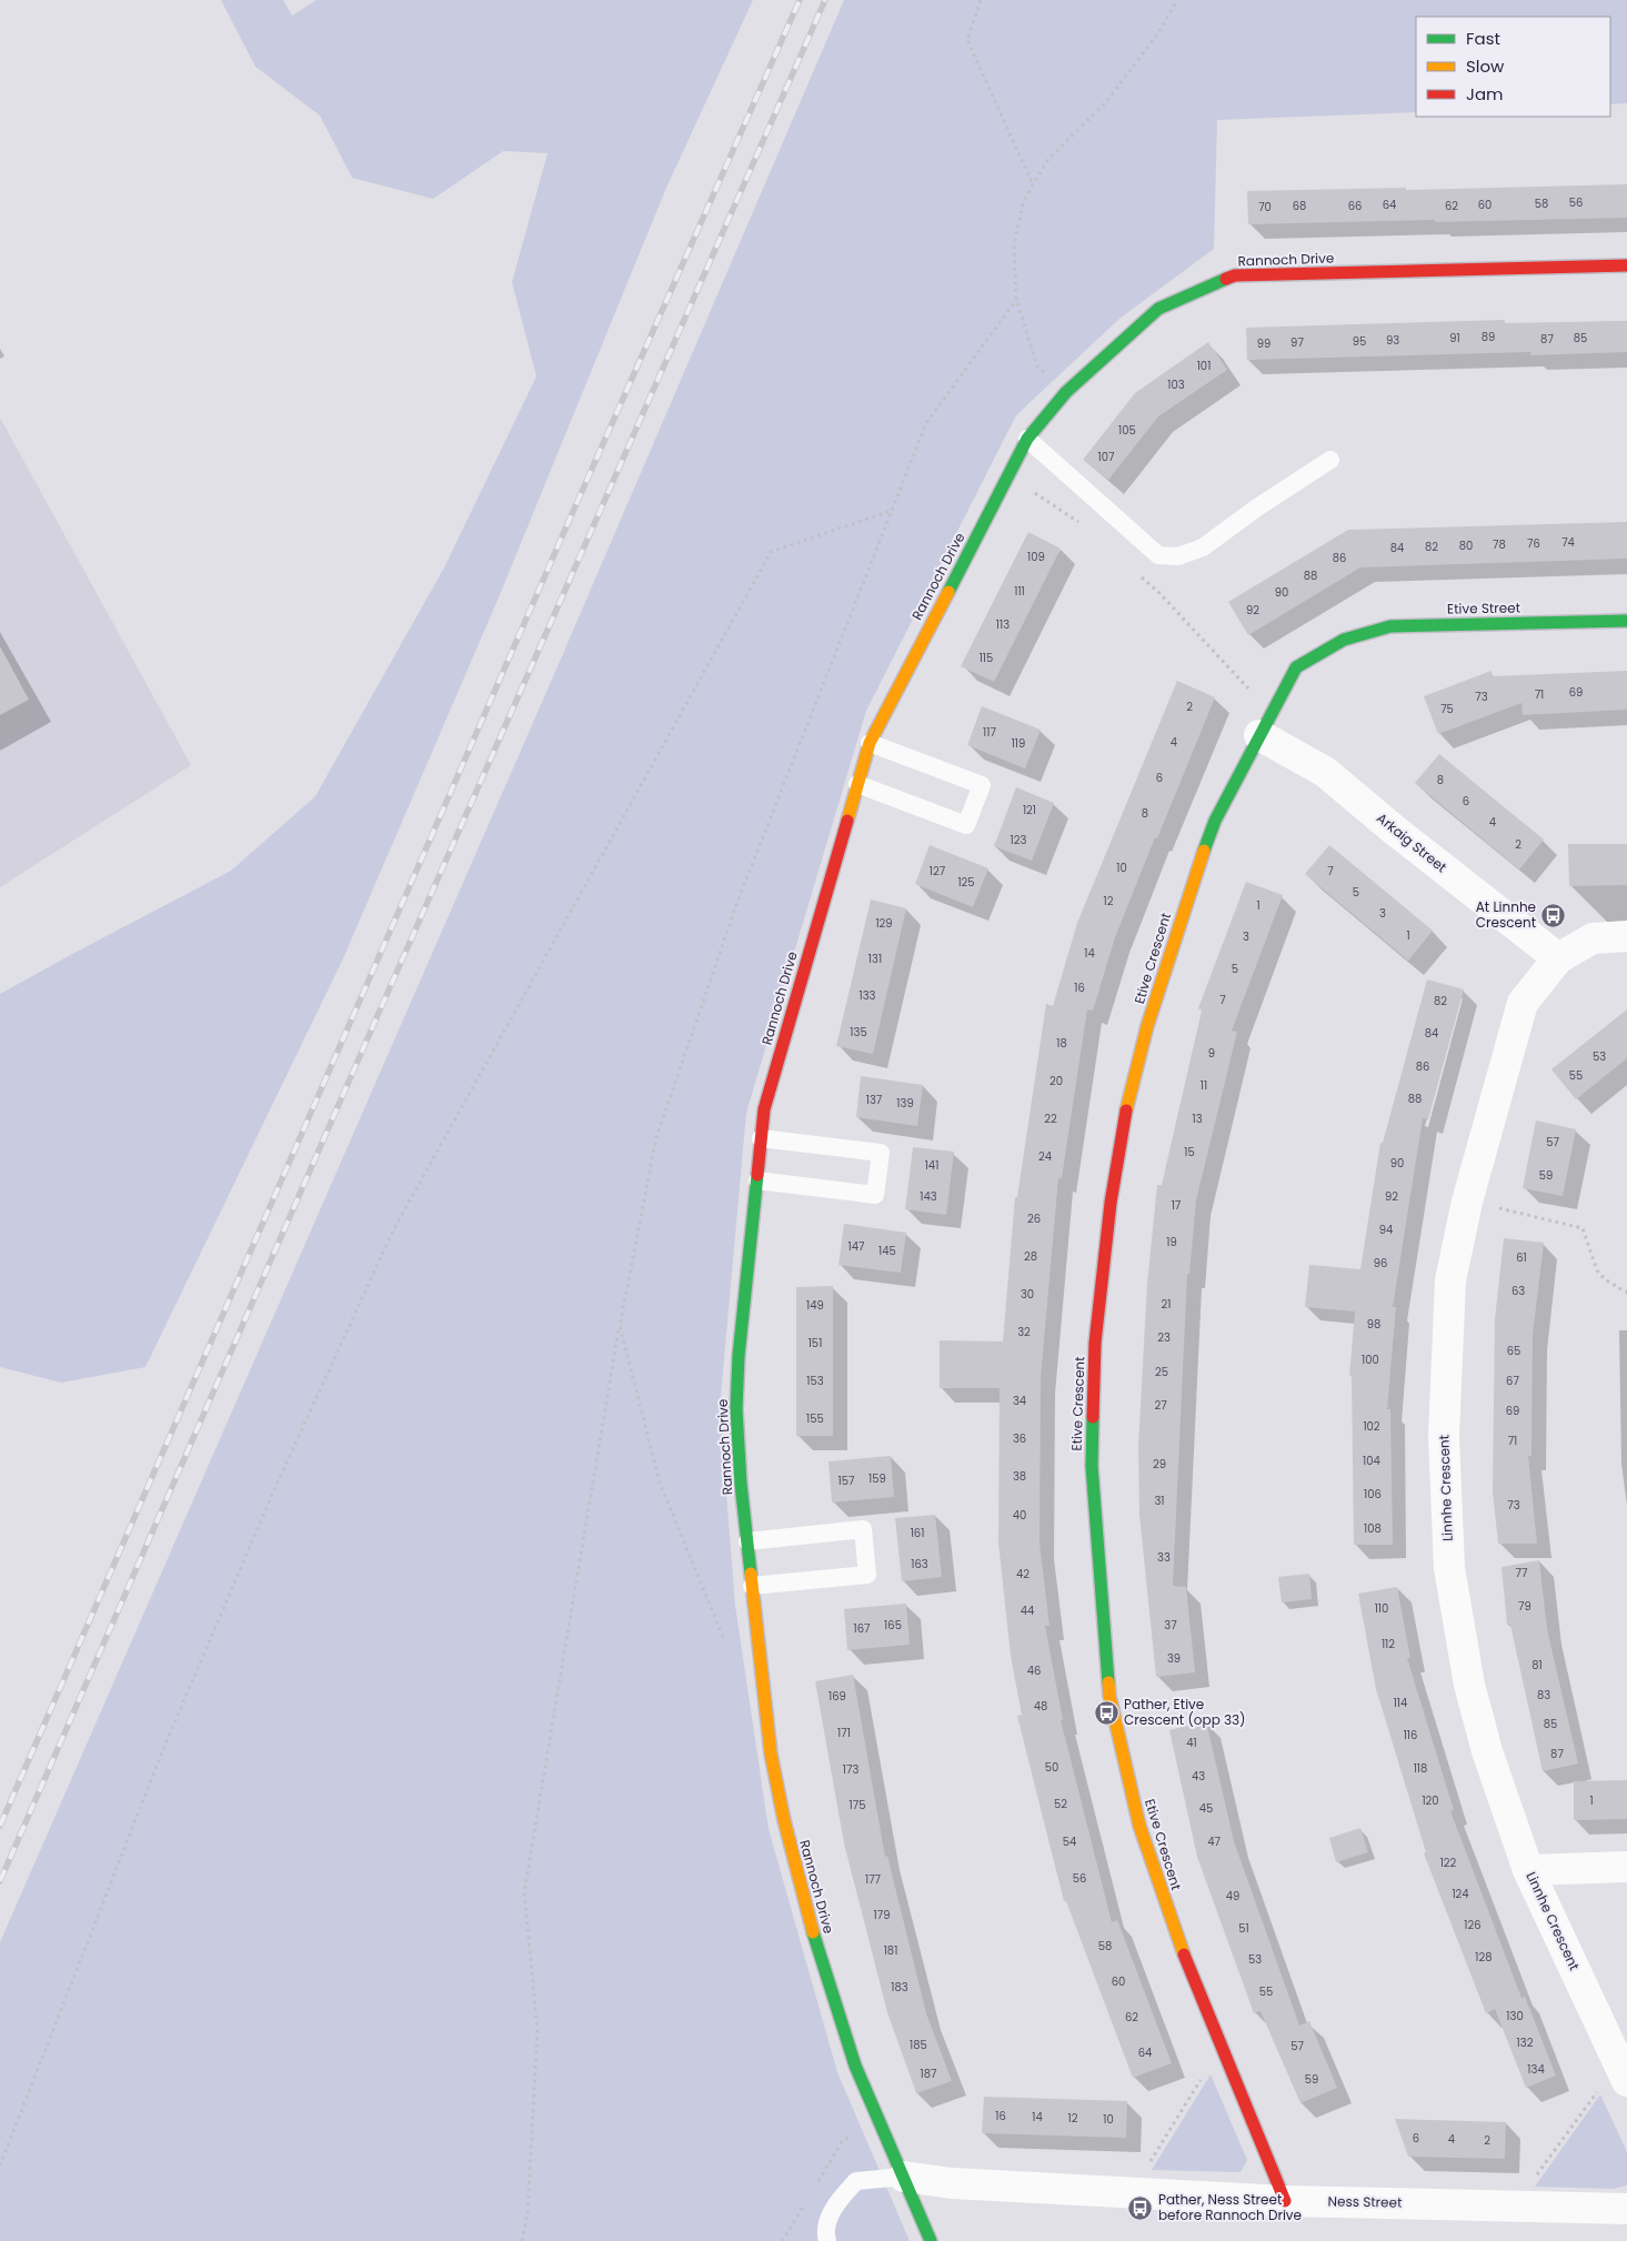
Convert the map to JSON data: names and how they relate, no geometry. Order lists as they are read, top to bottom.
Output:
{
  "streets": {
    "street": [
      "Rannoch Drive",
      "Etive Street",
      "Arkaig Street",
      "Etive Crescent",
      "Linnhe Crescent",
      "Ness Street"
    ]
  },
  "crossings": [
    ["Rannoch Drive", "Ness Street"],
    ["Etive Street", "Etive Crescent"],
    ["Arkaig Street", "Etive Crescent"],
    ["Arkaig Street", "Linnhe Crescent"],
    ["Etive Crescent", "Ness Street"]
  ],
  "places": {
    "bus stop": ["At Linnhe Crescent", "Pather, Etive Crescent (opp 33)", "Pather, Ness Street before Rannoch Drive"]
  },
  "house_numbers": [
    "56",
    "58",
    "64",
    "60",
    "68",
    "66",
    "62",
    "70",
    "89",
    "91",
    "85",
    "87",
    "93",
    "95",
    "97",
    "99",
    "101",
    "103",
    "105",
    "107",
    "74",
    "76",
    "78",
    "80",
    "82",
    "84",
    "109",
    "86",
    "88",
    "111",
    "90",
    "92",
    "113",
    "115",
    "69",
    "71",
    "73",
    "2",
    "75",
    "117",
    "4",
    "119",
    "6",
    "8",
    "6",
    "121",
    "8",
    "4",
    "123",
    "2",
    "10",
    "127",
    "7",
    "125",
    "5",
    "12",
    "1",
    "3",
    "129",
    "1",
    "3",
    "14",
    "131",
    "5",
    "16",
    "133",
    "7",
    "82",
    "135",
    "84",
    "18",
    "9",
    "53",
    "86",
    "55",
    "20",
    "11",
    "88",
    "137",
    "139",
    "22",
    "13",
    "57",
    "15",
    "24",
    "90",
    "141",
    "59",
    "143",
    "92",
    "17",
    "26",
    "94",
    "19",
    "147",
    "145",
    "28",
    "61",
    "96",
    "63",
    "30",
    "21",
    "149",
    "98",
    "32",
    "23",
    "151",
    "65",
    "100",
    "25",
    "153",
    "67",
    "34",
    "27",
    "69",
    "155",
    "102",
    "36",
    "71",
    "104",
    "29",
    "38",
    "159",
    "157",
    "106",
    "31",
    "73",
    "40",
    "108",
    "161",
    "33",
    "163",
    "77",
    "42",
    "79",
    "110",
    "44",
    "165",
    "37",
    "167",
    "112",
    "39",
    "81",
    "46",
    "83",
    "169",
    "114",
    "48",
    "85",
    "171",
    "116",
    "41",
    "87",
    "50",
    "118",
    "173",
    "43",
    "120",
    "1",
    "52",
    "175",
    "45",
    "54",
    "47",
    "122",
    "56",
    "177",
    "124",
    "49",
    "179",
    "126",
    "51",
    "58",
    "181",
    "128",
    "53",
    "60",
    "183",
    "55",
    "130",
    "62",
    "132",
    "185",
    "57",
    "64",
    "134",
    "187",
    "59",
    "16",
    "14",
    "12",
    "10",
    "6",
    "4",
    "2"
  ],
  "legend": ["Fast", "Slow", "Jam"]
}
